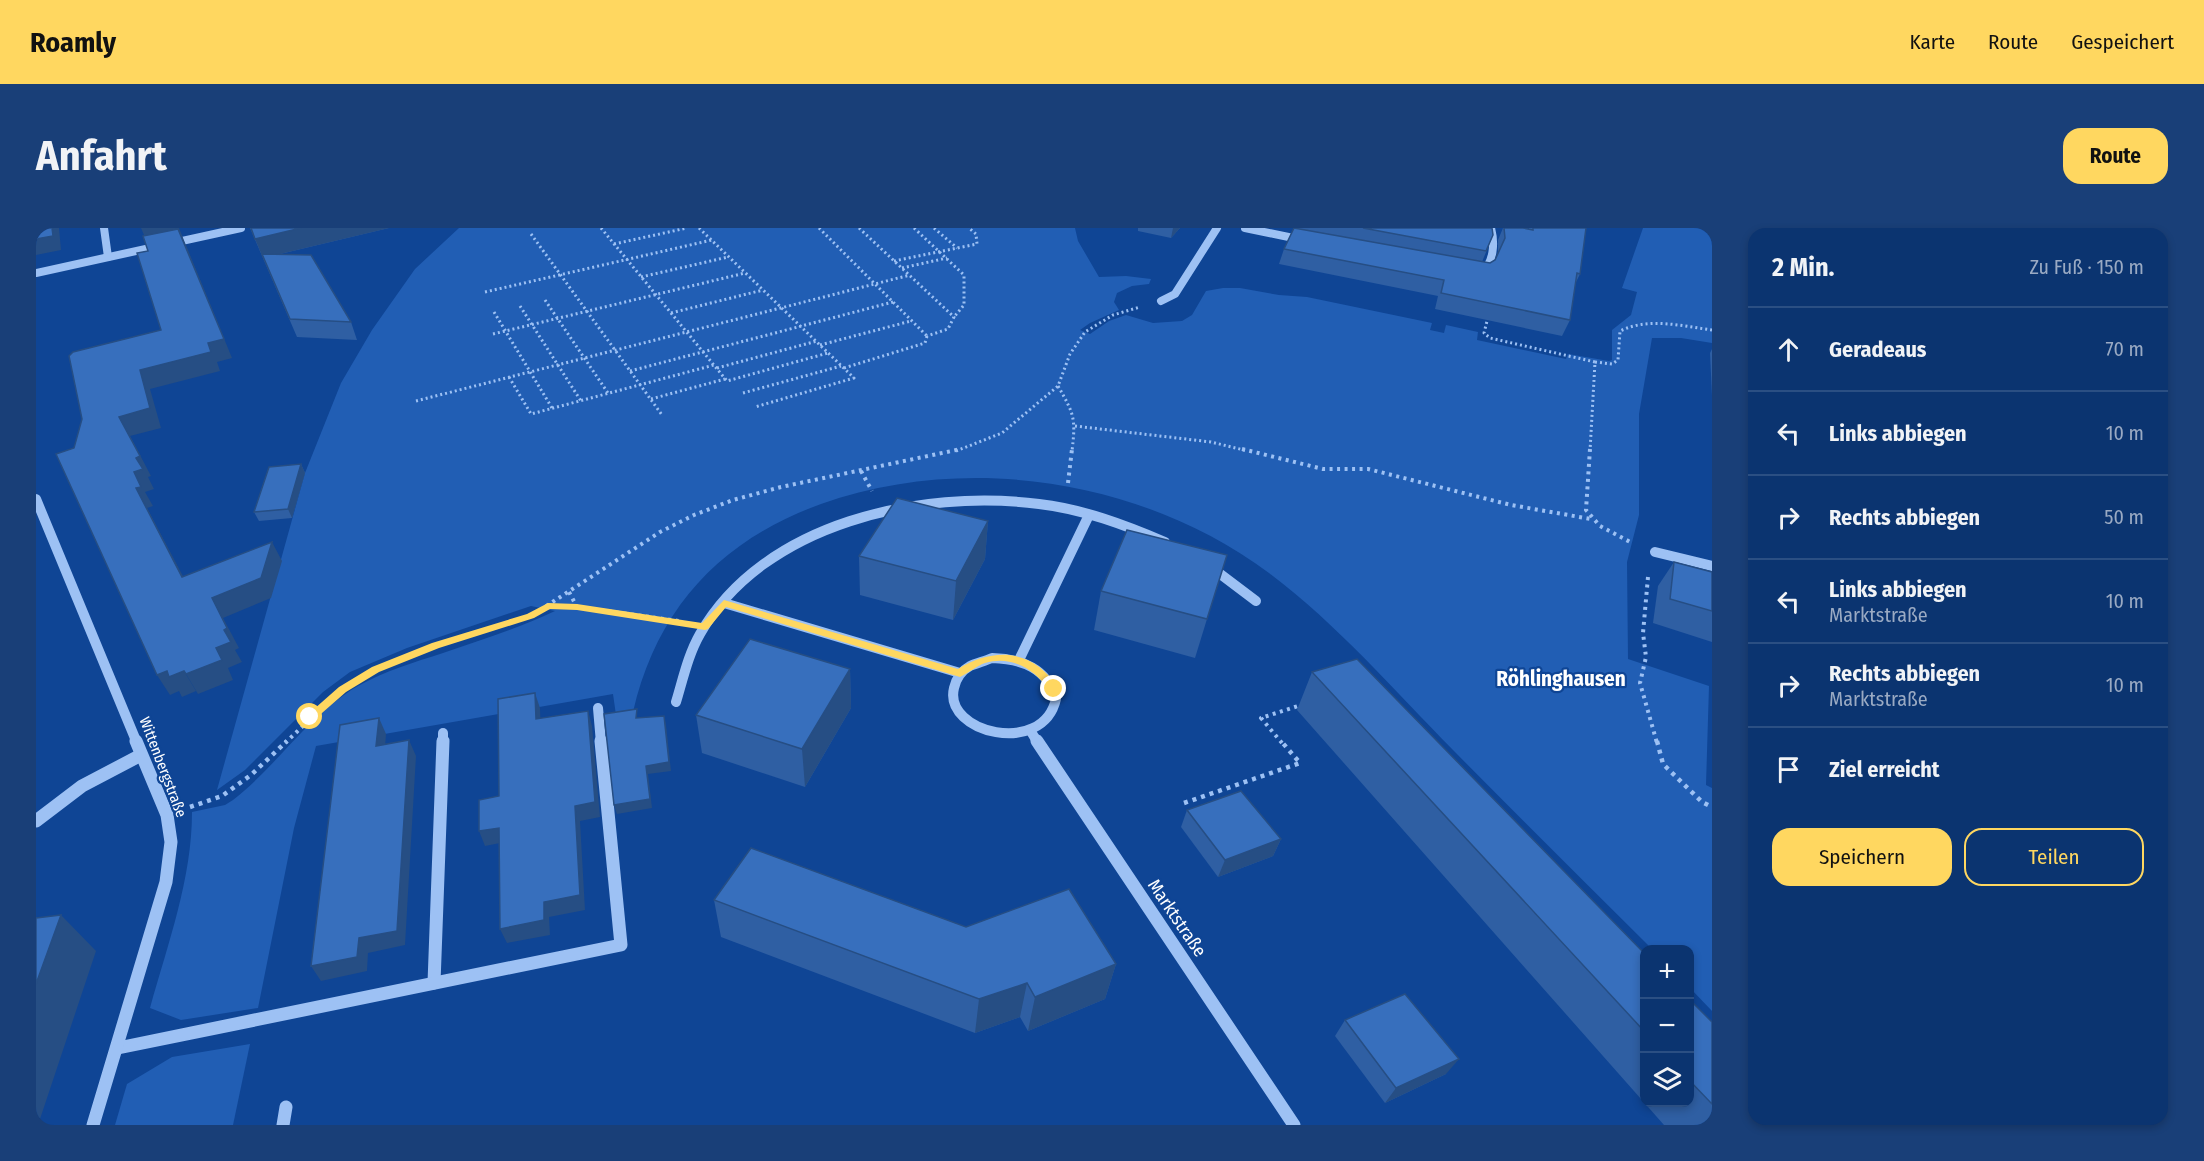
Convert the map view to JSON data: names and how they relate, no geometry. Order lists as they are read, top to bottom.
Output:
{
  "streets": {
    "street": ["Wittenbergstraße", "Marktstraße"]
  },
  "districts": ["Röhlinghausen"],
  "page": {
    "header": "Roamly",
    "nav": ["Karte", "Route", "Gespeichert"],
    "buttons": [
      "Route",
      ["Speichern", "Teilen"]
    ],
    "title": "Anfahrt",
    "heading": ["2 Min.", "Zu Fuß · 150 m"],
    "list": [
      ["Geradeaus", "70 m"],
      ["Links abbiegen", "10 m"],
      ["Rechts abbiegen", "50 m"],
      ["Links abbiegen", "Marktstraße", "10 m"],
      ["Rechts abbiegen", "Marktstraße", "10 m"],
      "Ziel erreicht"
    ],
    "map_buttons": ["+", "−"]
  }
}
